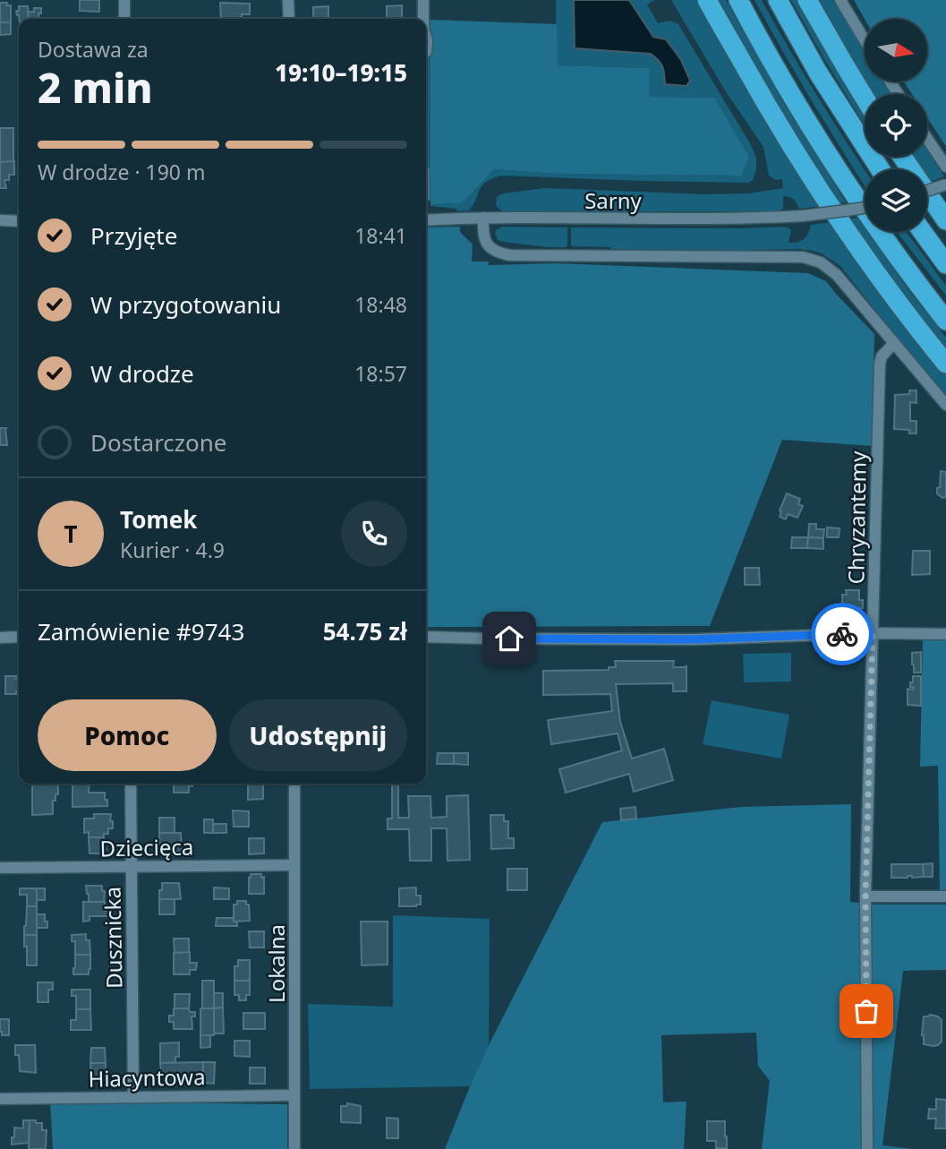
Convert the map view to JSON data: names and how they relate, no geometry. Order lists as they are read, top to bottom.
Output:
{
  "streets": {
    "street": [
      "Sarny",
      "Chryzantemy",
      "Dziecięca",
      "Dusznicka",
      "Lokalna",
      "Hiacyntowa"
    ]
  },
  "crossings": [
    ["Dziecięca", "Dusznicka"],
    ["Dziecięca", "Lokalna"],
    ["Dusznicka", "Hiacyntowa"],
    ["Lokalna", "Hiacyntowa"]
  ],
  "north": "right",
  "page": {
    "heading": ["2 min", "Dostawa za", "19:10–19:15"],
    "panel": [
      "Tomek",
      "Kurier · 4.9",
      "Zamówienie #9743",
      "54.75 zł"
    ],
    "bar": "W drodze · 190 m",
    "list": [
      ["Przyjęte", "18:41"],
      ["W przygotowaniu", "18:48"],
      ["W drodze", "18:57"],
      "Dostarczone"
    ],
    "round": "T",
    "buttons": ["Pomoc", "Udostępnij"]
  }
}
